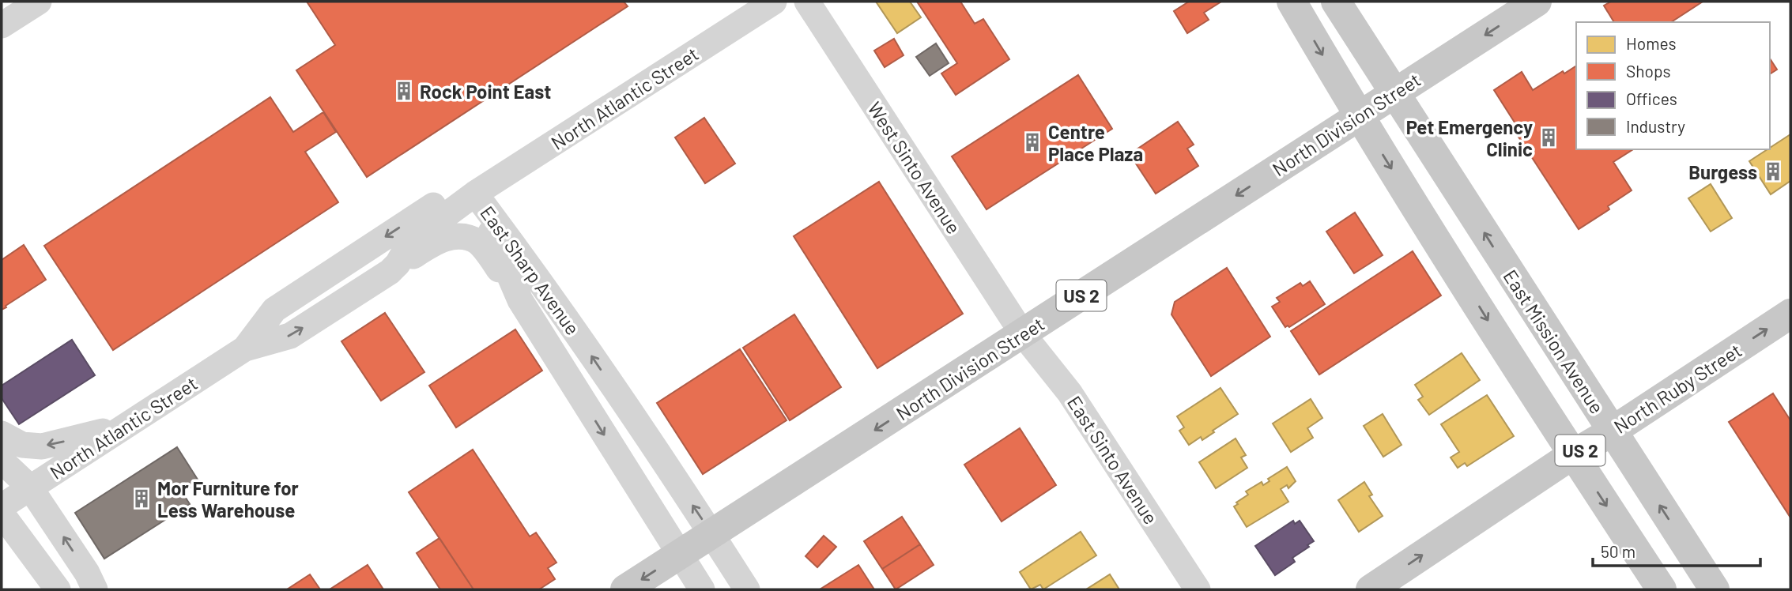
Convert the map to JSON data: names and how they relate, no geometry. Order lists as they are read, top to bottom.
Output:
{
  "streets": {
    "main road": [
      "North Division Street",
      "US 2",
      "East Mission Avenue",
      "North Ruby Street"
    ],
    "street": [
      "North Atlantic Street",
      "West Sinto Avenue",
      "East Sharp Avenue",
      "East Sinto Avenue"
    ]
  },
  "crossings": [
    ["North Atlantic Street", "East Sharp Avenue"],
    ["North Division Street", "West Sinto Avenue"],
    ["North Division Street", "East Sharp Avenue"],
    ["North Division Street", "East Mission Avenue"],
    ["North Division Street", "East Sinto Avenue"],
    ["West Sinto Avenue", "East Sinto Avenue"],
    ["East Mission Avenue", "North Ruby Street"]
  ],
  "one_way": ["North Division Street", "North Ruby Street"],
  "places": {
    "building": [
      "Rock Point East",
      "Pet Emergency Clinic",
      "Centre Place Plaza",
      "Burgess",
      "Mor Furniture for Less Warehouse"
    ]
  },
  "legend": [
    "Homes",
    "Shops",
    "Offices",
    "Industry"
  ],
  "scale_bar": "50 m"
}
